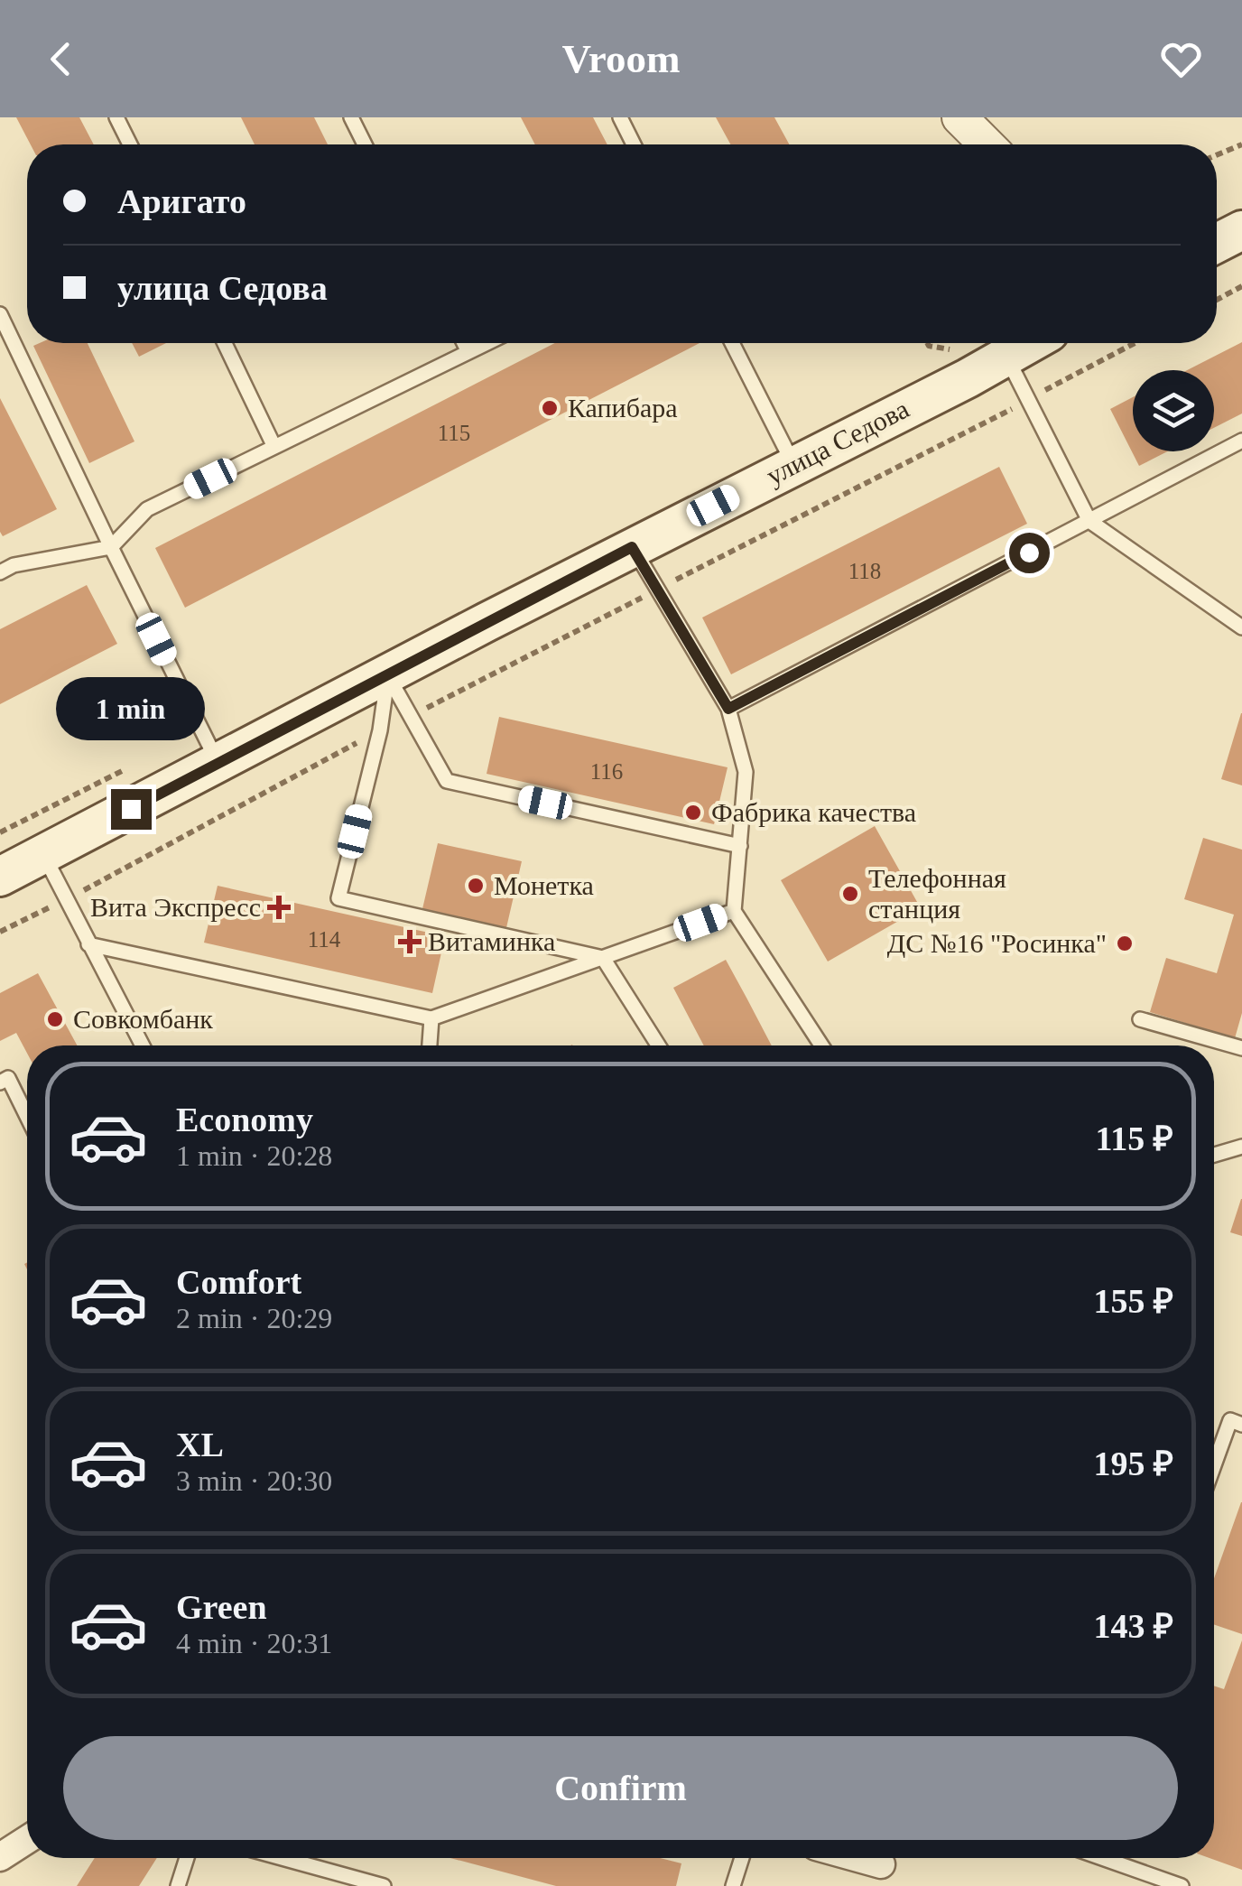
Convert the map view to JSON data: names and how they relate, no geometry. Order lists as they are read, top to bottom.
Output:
{
  "streets": {
    "main road": ["улица Седова"]
  },
  "places": {
    "other": [
      "Капибара",
      "Фабрика качества",
      "Монетка",
      "Телефонная станция",
      "ДС №16 \"Росинка\"",
      "Совкомбанк"
    ],
    "health": ["Вита Экспресс", "Витаминка"]
  },
  "house_numbers": [
    "115",
    "118",
    "116",
    "114"
  ],
  "page": {
    "header": "Vroom",
    "banner": ["Аригато", "улица Седова"],
    "bubble": "1 min",
    "list": [
      {
        "name": "Economy",
        "note": "1 min · 20:28",
        "value": "115 ₽"
      },
      {
        "name": "Comfort",
        "note": "2 min · 20:29",
        "value": "155 ₽"
      },
      {
        "name": "XL",
        "note": "3 min · 20:30",
        "value": "195 ₽"
      },
      {
        "name": "Green",
        "note": "4 min · 20:31",
        "value": "143 ₽"
      }
    ],
    "buttons": "Confirm"
  }
}
